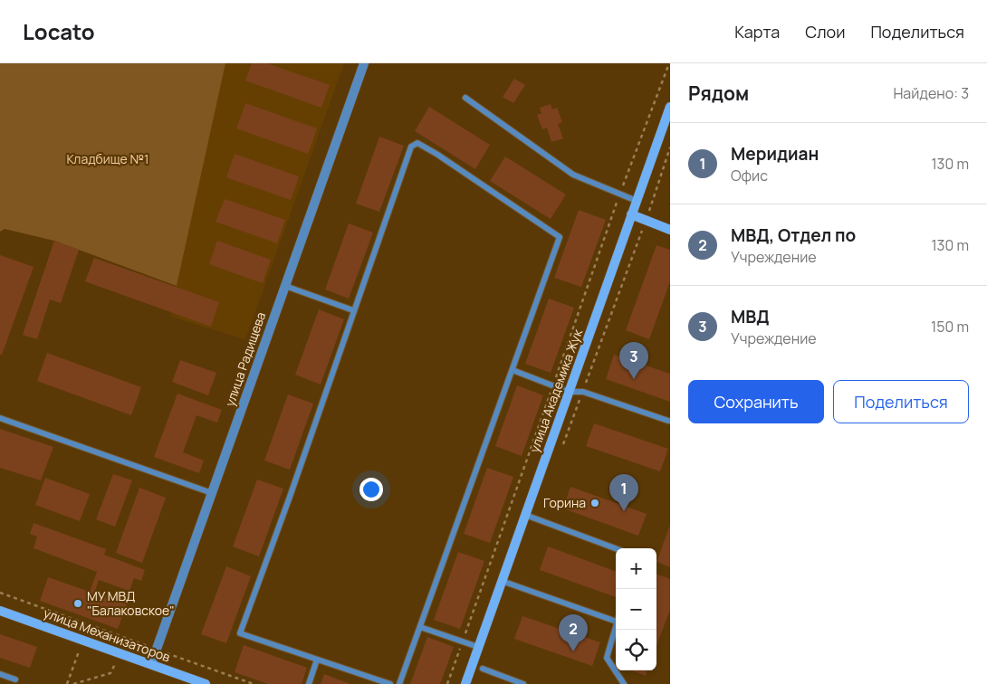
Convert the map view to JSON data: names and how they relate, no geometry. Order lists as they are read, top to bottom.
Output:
{
  "streets": {
    "street": ["улица Радищева", "улица Академика Жук", "улица Механизаторов"]
  },
  "crossings": [
    ["улица Радищева", "улица Механизаторов"]
  ],
  "parks": ["Кладбище №1"],
  "places": ["Горина", "МУ МВД \"Балаковское\""],
  "page": {
    "header": "Locato",
    "nav": ["Карта", "Слои", "Поделиться"],
    "heading": ["Рядом", "Найдено: 3"],
    "list": [
      {
        "mark": "1",
        "name": "Меридиан",
        "note": "Офис",
        "value": "130 m"
      },
      {
        "mark": "2",
        "name": "МВД, Отдел по",
        "note": "Учреждение",
        "value": "130 m"
      },
      {
        "mark": "3",
        "name": "МВД",
        "note": "Учреждение",
        "value": "150 m"
      }
    ],
    "pins": ["3", "1", "2"],
    "buttons": ["Сохранить", "Поделиться"],
    "map_buttons": ["+", "−"]
  }
}
